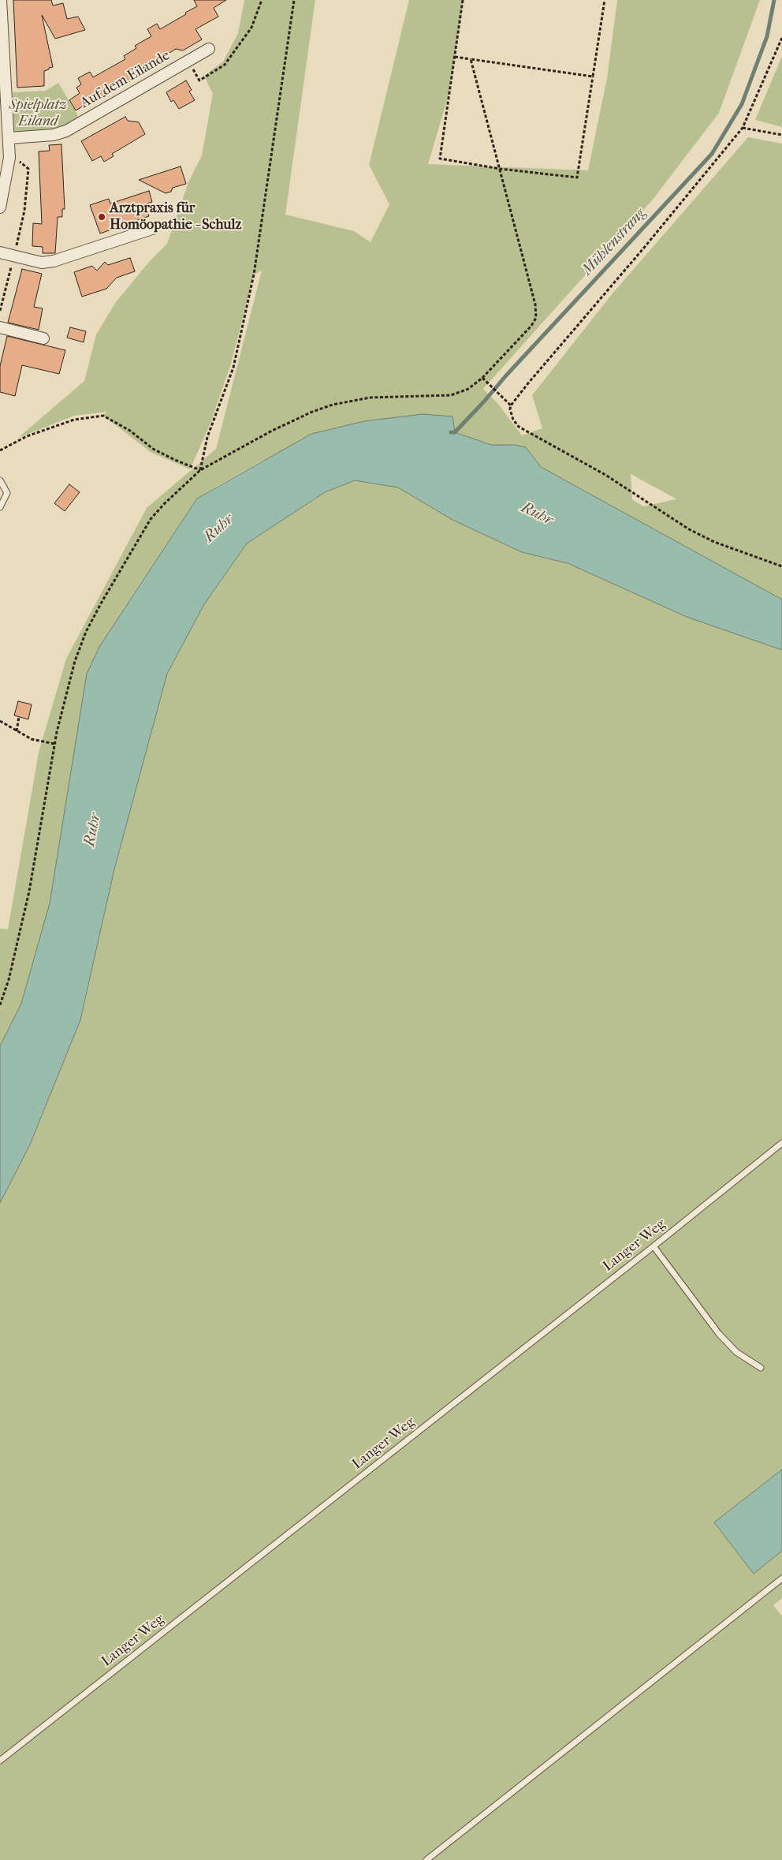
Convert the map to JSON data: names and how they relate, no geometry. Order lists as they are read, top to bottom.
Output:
{
  "streets": {
    "street": ["Auf dem Eilande"],
    "lane": ["Langer Weg"]
  },
  "water": ["Mühlenstrang", "Ruhr"],
  "parks": ["Spielplatz Eiland"],
  "places": ["Arztpraxis für Homöopathie - Schulz"]
}
